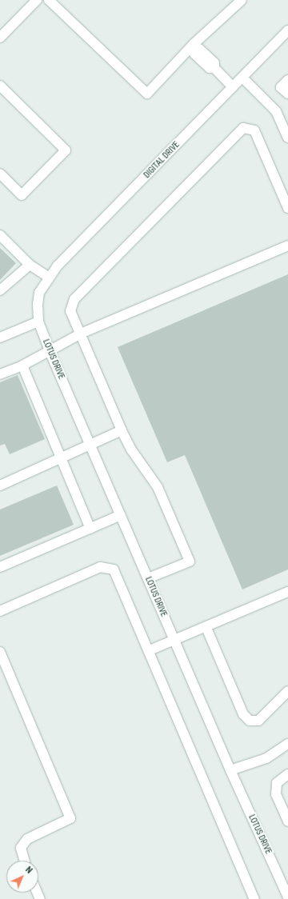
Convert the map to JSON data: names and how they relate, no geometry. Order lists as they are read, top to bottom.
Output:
{
  "streets": {
    "street": ["DIGITAL DRIVE", "LOTUS DRIVE"]
  },
  "crossings": [
    ["DIGITAL DRIVE", "LOTUS DRIVE"]
  ],
  "north": "top right"
}
